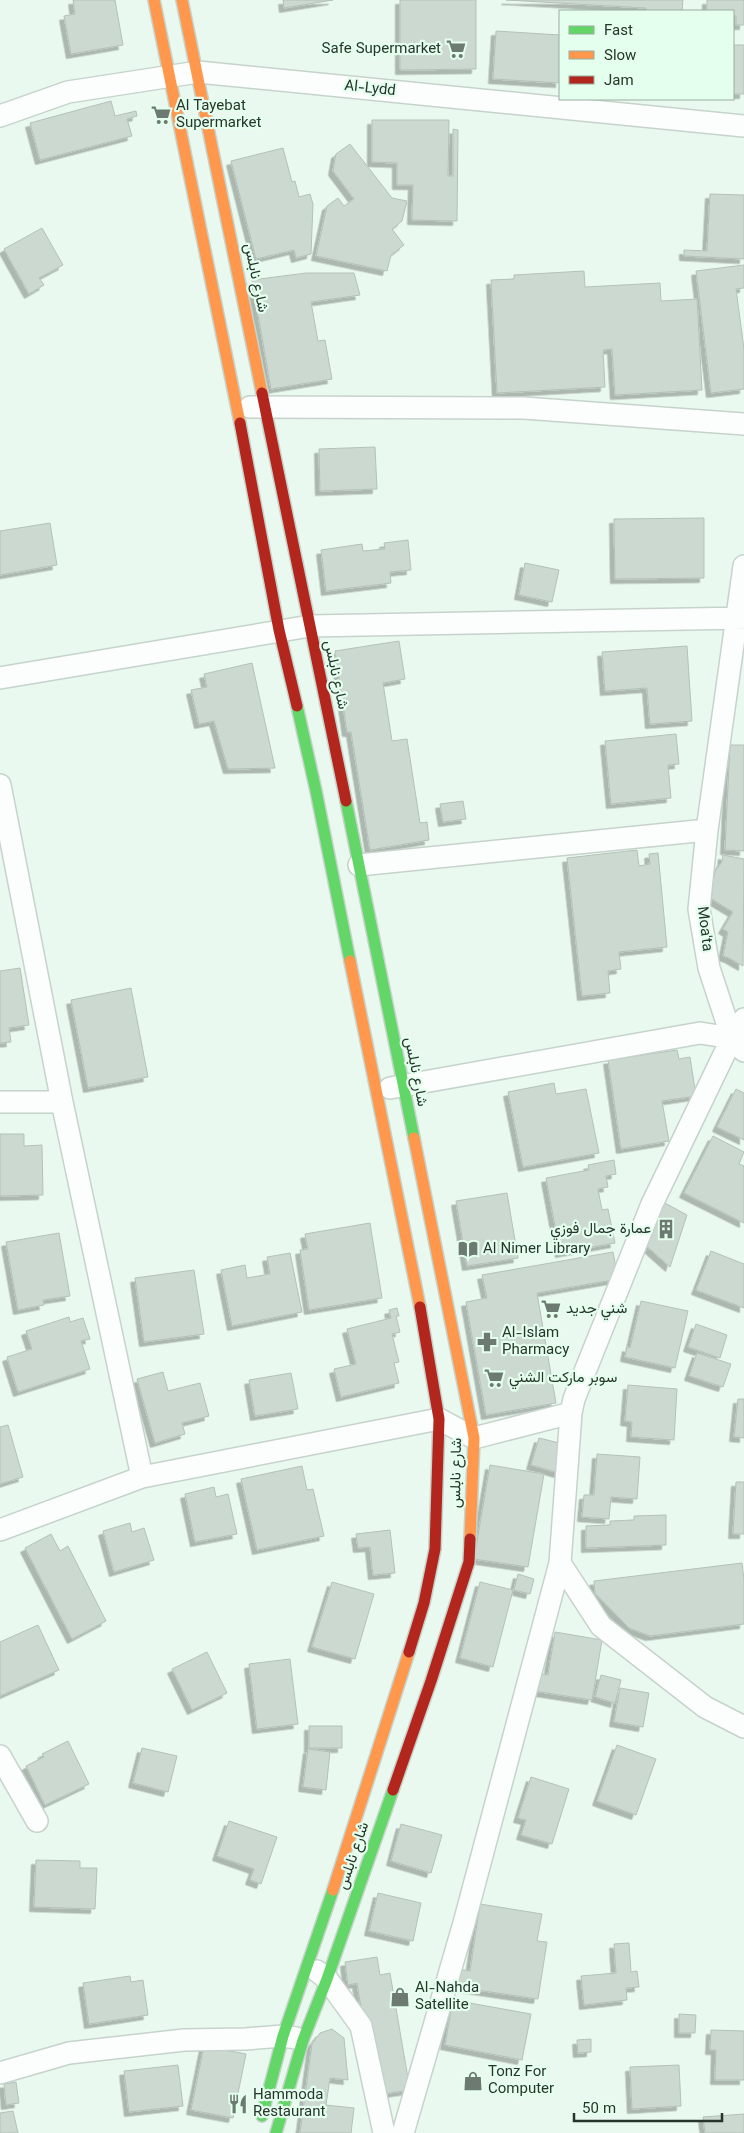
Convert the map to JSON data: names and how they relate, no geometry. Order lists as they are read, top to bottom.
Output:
{
  "streets": {
    "main road": ["شارع نابلس"],
    "street": ["Al-Lydd", "Moa'ta"]
  },
  "crossings": [
    ["Al-Lydd", "شارع نابلس"]
  ],
  "places": {
    "supermarket": [
      "Safe Supermarket",
      "Al Tayebat Supermarket",
      "شني جديد",
      "سوبر ماركت الشني"
    ],
    "building": ["عمارة جمال فوزي"],
    "library": ["Al Nimer Library"],
    "pharmacy": ["Al-Islam Pharmacy"],
    "shop": ["Al-Nahda Satellite", "Tonz For Computer"],
    "restaurant": ["Hammoda Restaurant"]
  },
  "legend": ["Fast", "Slow", "Jam"],
  "scale_bar": "50 m"
}
